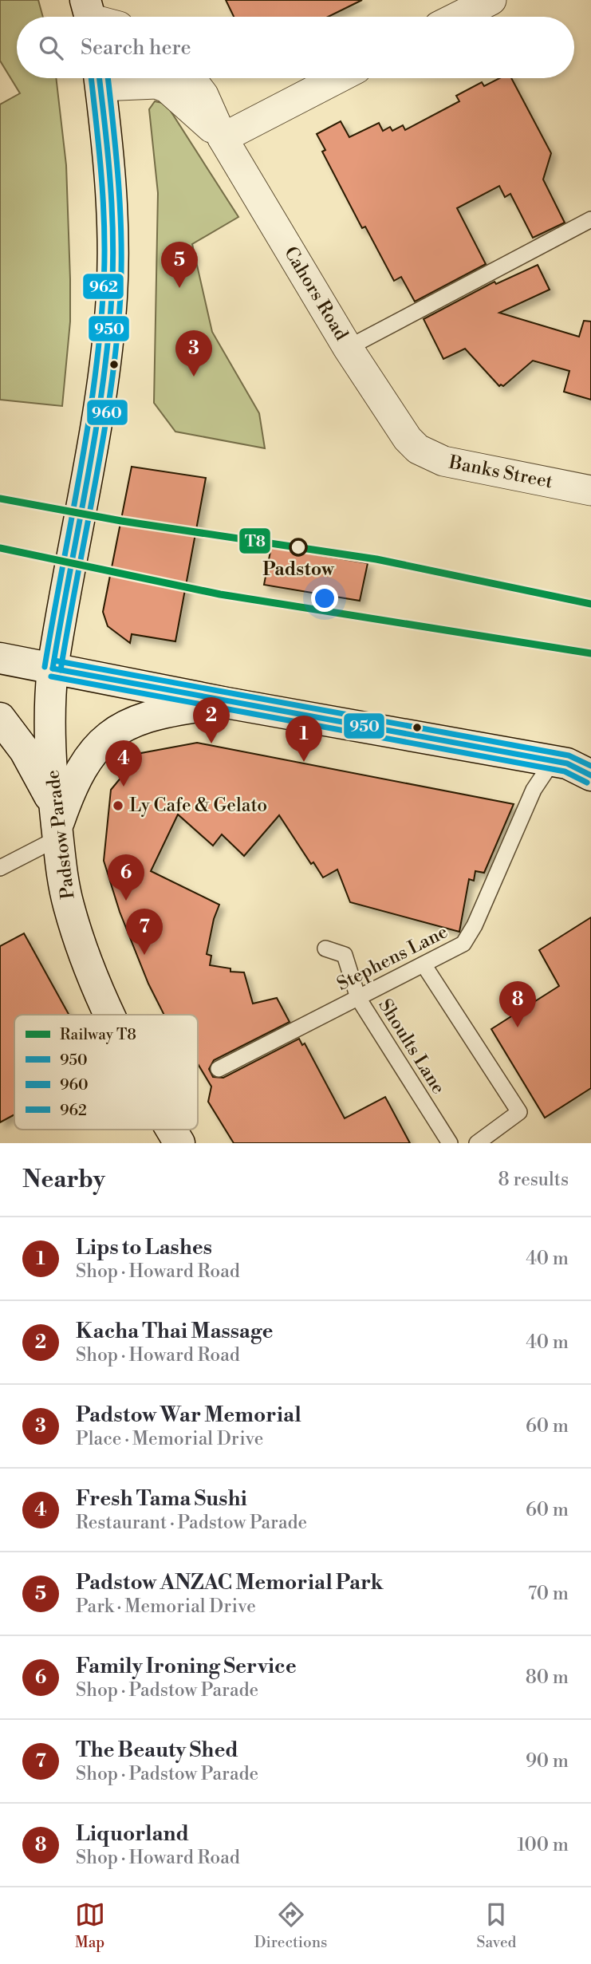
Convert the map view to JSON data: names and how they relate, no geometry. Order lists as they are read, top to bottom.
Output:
{
  "streets": {
    "main road": ["Padstow Parade"],
    "street": ["Cahors Road", "Banks Street"],
    "lane": ["Stephens Lane", "Shoults Lane"]
  },
  "crossings": [
    ["Cahors Road", "Banks Street"],
    ["Stephens Lane", "Shoults Lane"]
  ],
  "places": ["Padstow", "Ly Cafe & Gelato"],
  "lines": [
    "transit line 950",
    "transit line 960",
    "transit line 962",
    "rail line T8"
  ],
  "legend": [
    "Railway T8",
    "950",
    "960",
    "962"
  ],
  "page": {
    "search": "Search here",
    "pins": [
      "5",
      "3",
      "2",
      "1",
      "4",
      "6",
      "7",
      "8"
    ],
    "heading": ["Nearby", "8 results"],
    "list": [
      {
        "mark": "1",
        "name": "Lips to Lashes",
        "note": "Shop · Howard Road",
        "value": "40 m"
      },
      {
        "mark": "2",
        "name": "Kacha Thai Massage",
        "note": "Shop · Howard Road",
        "value": "40 m"
      },
      {
        "mark": "3",
        "name": "Padstow War Memorial",
        "note": "Place · Memorial Drive",
        "value": "60 m"
      },
      {
        "mark": "4",
        "name": "Fresh Tama Sushi",
        "note": "Restaurant · Padstow Parade",
        "value": "60 m"
      },
      {
        "mark": "5",
        "name": "Padstow ANZAC Memorial Park",
        "note": "Park · Memorial Drive",
        "value": "70 m"
      },
      {
        "mark": "6",
        "name": "Family Ironing Service",
        "note": "Shop · Padstow Parade",
        "value": "80 m"
      },
      {
        "mark": "7",
        "name": "The Beauty Shed",
        "note": "Shop · Padstow Parade",
        "value": "90 m"
      },
      {
        "mark": "8",
        "name": "Liquorland",
        "note": "Shop · Howard Road",
        "value": "100 m"
      }
    ],
    "nav": ["Map", "Directions", "Saved"]
  }
}
